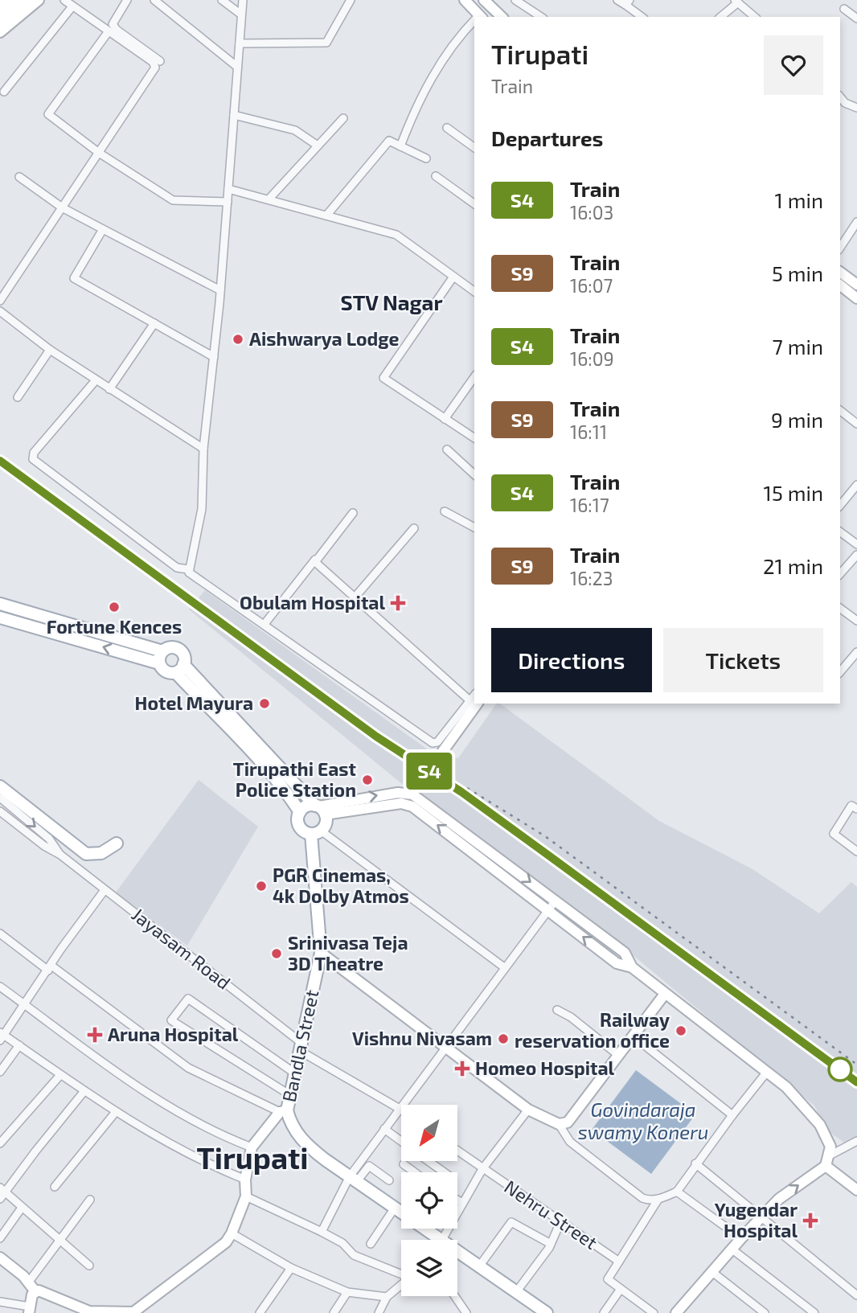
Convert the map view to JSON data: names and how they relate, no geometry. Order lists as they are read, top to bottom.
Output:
{
  "streets": {
    "main road": ["Bandla Street"],
    "street": ["Jayasam Road", "Nehru Street"]
  },
  "crossings": [
    ["Jayasam Road", "Bandla Street"]
  ],
  "districts": ["STV Nagar", "Tirupati"],
  "water": ["Govindaraja swamy Koneru"],
  "places": {
    "other": [
      "Aishwarya Lodge",
      "Fortune Kences",
      "Hotel Mayura",
      "Tirupathi East Police Station",
      "PGR Cinemas, 4k Dolby Atmos",
      "Srinivasa Teja 3D Theatre",
      "Railway reservation office",
      "Vishnu Nivasam"
    ],
    "health": [
      "Obulam Hospital",
      "Aruna Hospital",
      "Homeo Hospital",
      "Yugendar Hospital"
    ]
  },
  "north": "bottom left",
  "page": {
    "on_map": "S4",
    "heading": [
      ["Tirupati", "Train"],
      "Departures"
    ],
    "list": [
      {
        "mark": "S4",
        "name": "Train",
        "note": "16:03",
        "value": "1 min"
      },
      {
        "mark": "S9",
        "name": "Train",
        "note": "16:07",
        "value": "5 min"
      },
      {
        "mark": "S4",
        "name": "Train",
        "note": "16:09",
        "value": "7 min"
      },
      {
        "mark": "S9",
        "name": "Train",
        "note": "16:11",
        "value": "9 min"
      },
      {
        "mark": "S4",
        "name": "Train",
        "note": "16:17",
        "value": "15 min"
      },
      {
        "mark": "S9",
        "name": "Train",
        "note": "16:23",
        "value": "21 min"
      }
    ],
    "buttons": ["Directions", "Tickets"]
  }
}
